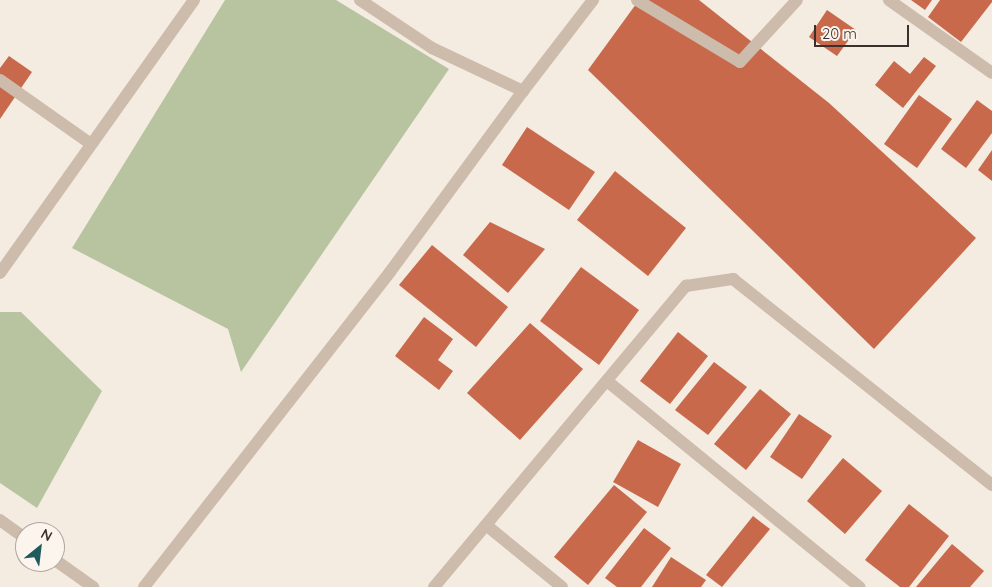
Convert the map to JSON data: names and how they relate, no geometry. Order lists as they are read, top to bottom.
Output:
{
  "scale_bar": "20 m",
  "north": "top right"
}
